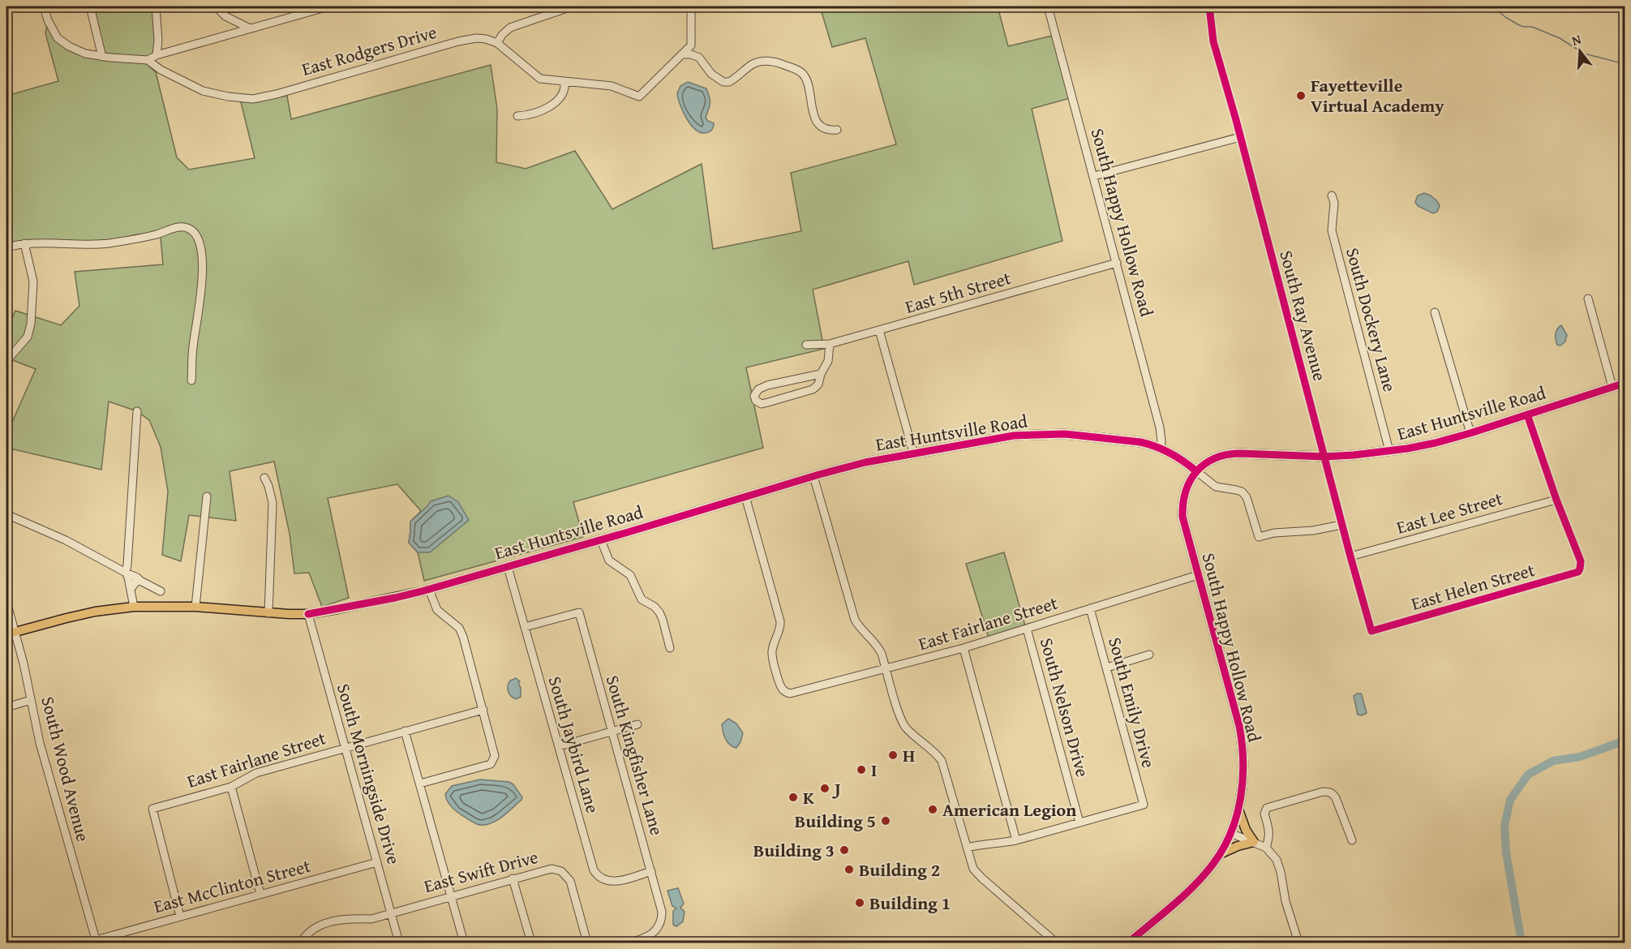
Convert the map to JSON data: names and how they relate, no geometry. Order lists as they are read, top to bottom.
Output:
{
  "streets": {
    "main road": ["South Happy Hollow Road", "East Huntsville Road"],
    "street": [
      "East Rodgers Drive",
      "East 5th Street",
      "South Ray Avenue",
      "South Dockery Lane",
      "East Lee Street",
      "East Helen Street",
      "East Fairlane Street",
      "South Emily Drive",
      "South Nelson Drive",
      "South Jaybird Lane",
      "South Kingfisher Lane",
      "South Wood Avenue",
      "South Morningside Drive",
      "East Swift Drive",
      "East McClinton Street"
    ]
  },
  "crossings": [
    ["South Happy Hollow Road", "East 5th Street"],
    ["South Happy Hollow Road", "East Huntsville Road"],
    ["South Happy Hollow Road", "East Fairlane Street"],
    ["South Ray Avenue", "East Huntsville Road"],
    ["South Ray Avenue", "East Lee Street"],
    ["South Ray Avenue", "East Helen Street"],
    ["South Dockery Lane", "East Huntsville Road"],
    ["East Huntsville Road", "East Fairlane Street"],
    ["East Huntsville Road", "South Jaybird Lane"],
    ["East Huntsville Road", "South Wood Avenue"],
    ["East Huntsville Road", "South Morningside Drive"],
    ["East Lee Street", "East Helen Street"],
    ["East Fairlane Street", "South Emily Drive"],
    ["East Fairlane Street", "South Nelson Drive"],
    ["East Fairlane Street", "South Morningside Drive"],
    ["East Fairlane Street", "East McClinton Street"],
    ["South Emily Drive", "South Nelson Drive"],
    ["South Jaybird Lane", "South Kingfisher Lane"],
    ["South Wood Avenue", "East McClinton Street"],
    ["South Morningside Drive", "East Swift Drive"],
    ["South Morningside Drive", "East McClinton Street"]
  ],
  "places": [
    "Fayetteville Virtual Academy",
    "H",
    "I",
    "J",
    "K",
    "American Legion",
    "Building 5",
    "Building 3",
    "Building 2",
    "Building 1"
  ],
  "north": "top"
}
